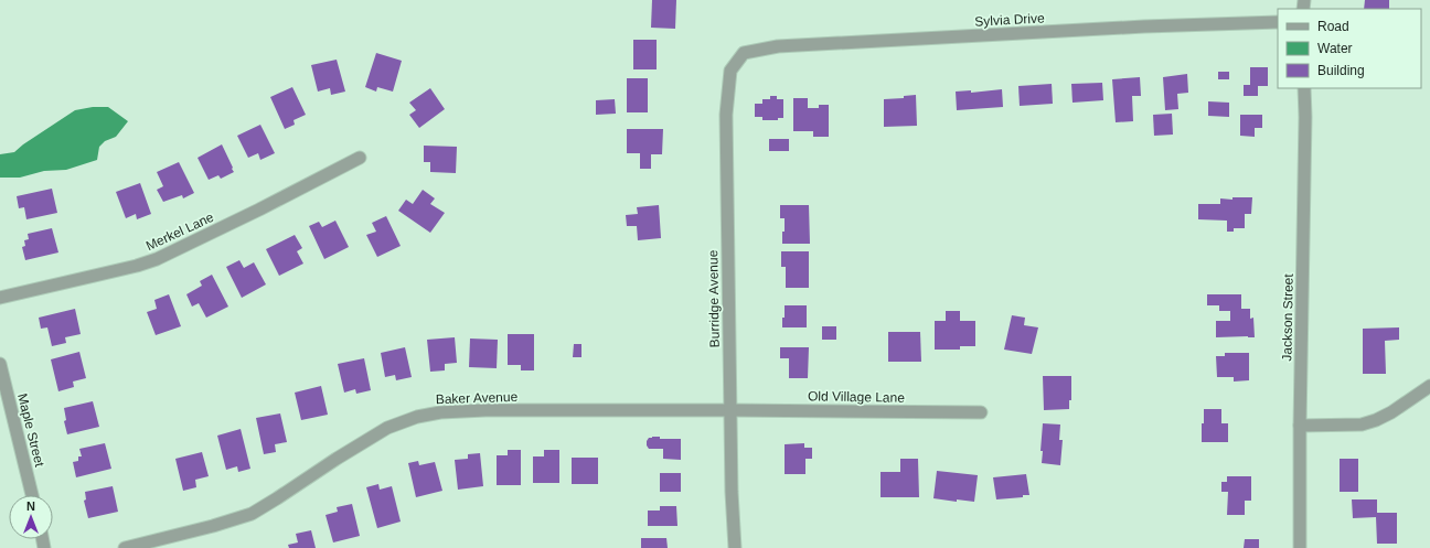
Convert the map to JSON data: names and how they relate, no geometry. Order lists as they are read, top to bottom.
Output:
{
  "streets": {
    "street": [
      "Sylvia Drive",
      "Merkel Lane",
      "Burridge Avenue",
      "Jackson Street",
      "Old Village Lane",
      "Baker Avenue",
      "Maple Street"
    ]
  },
  "crossings": [
    ["Sylvia Drive", "Burridge Avenue"],
    ["Burridge Avenue", "Old Village Lane"],
    ["Burridge Avenue", "Baker Avenue"],
    ["Old Village Lane", "Baker Avenue"]
  ],
  "legend": ["Road", "Water", "Building"],
  "north": "top"
}
